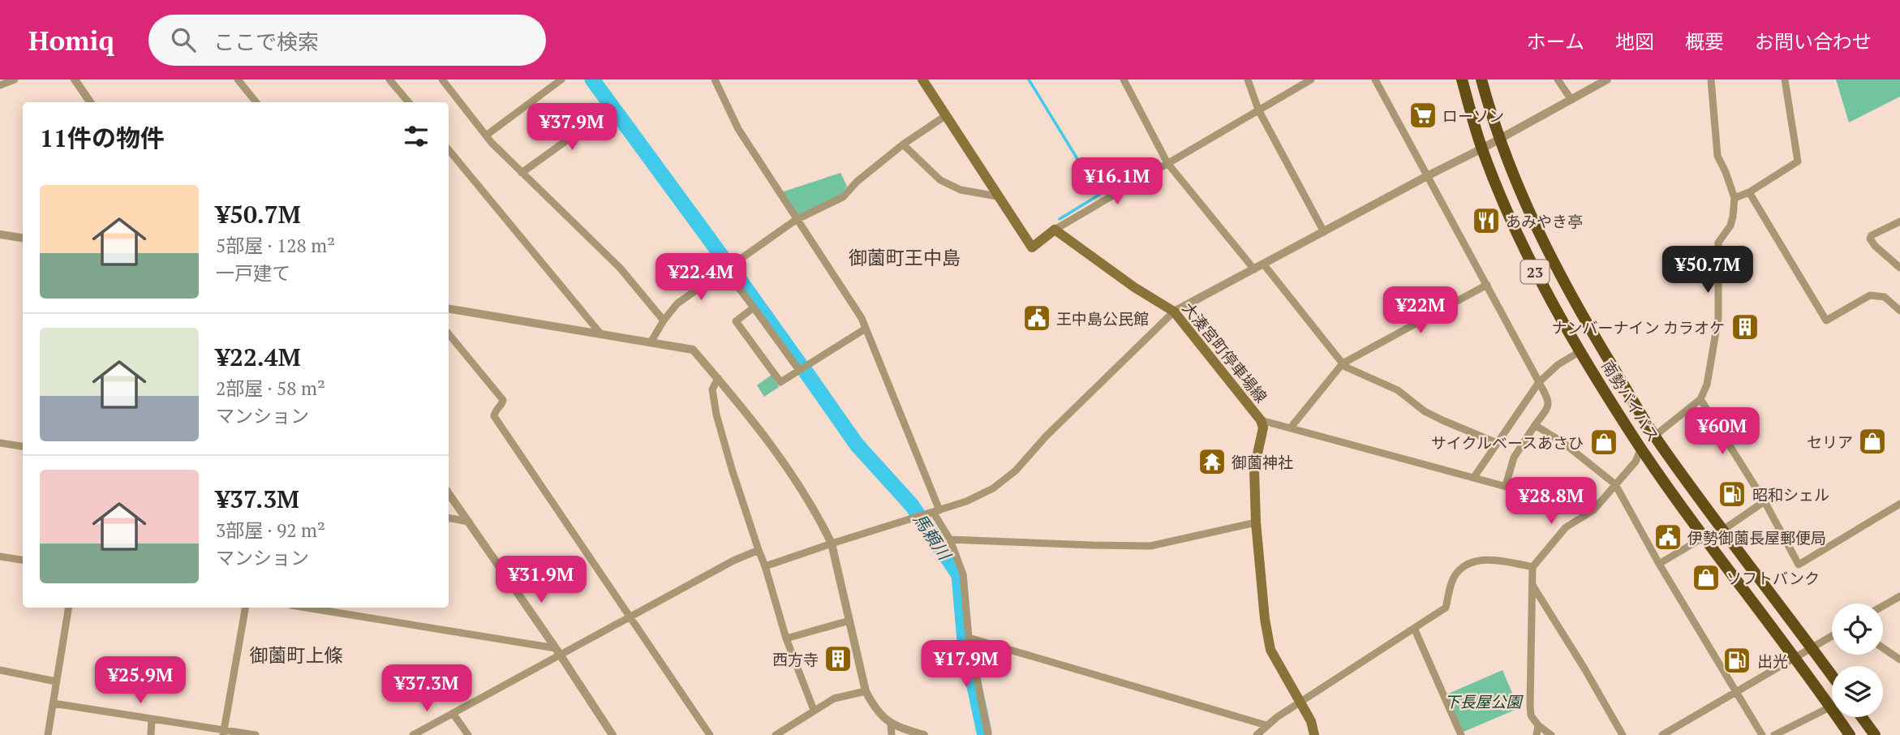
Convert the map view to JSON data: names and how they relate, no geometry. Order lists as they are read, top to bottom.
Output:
{
  "streets": {
    "highway": ["23", "南勢バイパス"],
    "main road": ["大湊宮町停車場線"]
  },
  "districts": ["御薗町王中島", "御薗町上條"],
  "water": ["馬頼川"],
  "parks": ["下長屋公園"],
  "places": {
    "supermarket": ["ローソン"],
    "restaurant": ["あみやき亭"],
    "public building": ["王中島公民館", "伊勢御薗長屋郵便局"],
    "building": ["ナンバーナイン カラオケ", "西方寺"],
    "shop": ["セリア", "サイクルベースあさひ", "ソフトバンク"],
    "temple": ["御薗神社"],
    "fuel station": ["昭和シェル", "出光"]
  },
  "page": {
    "header": "Homiq",
    "search": "ここで検索",
    "nav": [
      "ホーム",
      "地図",
      "概要",
      "お問い合わせ"
    ],
    "heading": "11件の物件",
    "price": [
      "¥37.9M",
      "¥16.1M",
      "¥50.7M",
      "¥22.4M",
      "¥22M",
      "¥60M",
      "¥28.8M",
      "¥31.9M",
      "¥17.9M",
      "¥25.9M",
      "¥37.3M"
    ],
    "list": [
      {
        "name": "¥50.7M",
        "note": "5部屋 · 128 m² · 一戸建て"
      },
      {
        "name": "¥22.4M",
        "note": "2部屋 · 58 m² · マンション"
      },
      {
        "name": "¥37.3M",
        "note": "3部屋 · 92 m² · マンション"
      }
    ]
  }
}
